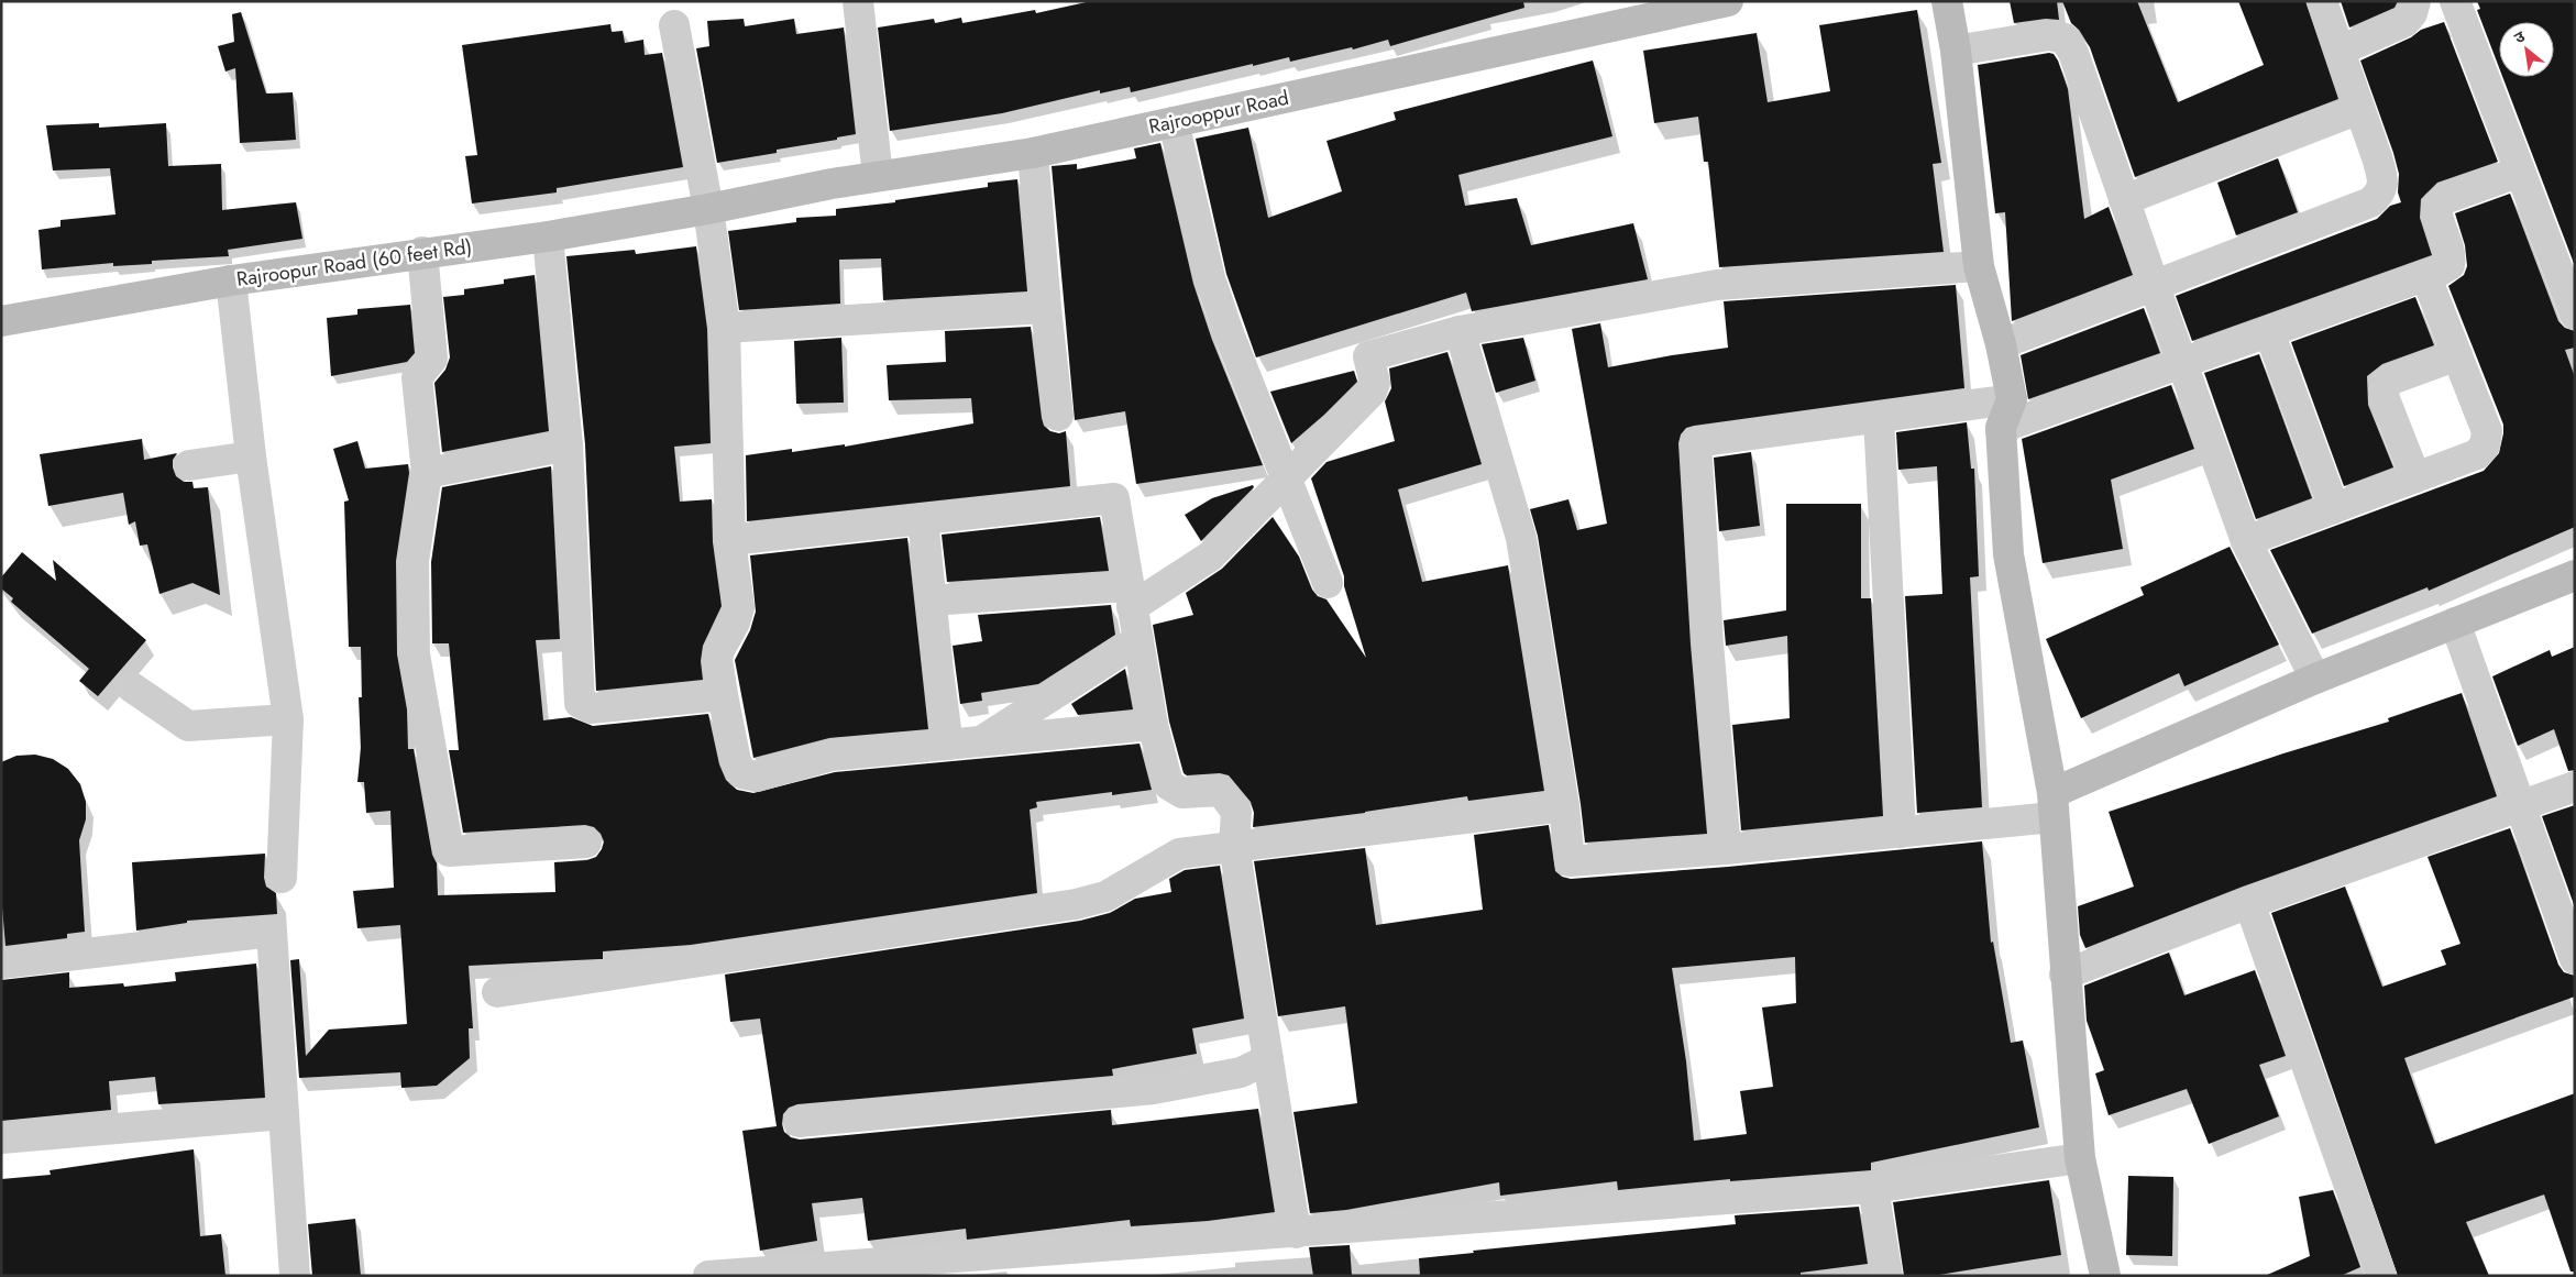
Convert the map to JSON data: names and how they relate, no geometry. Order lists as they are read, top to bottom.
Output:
{
  "streets": {
    "main road": ["Rajrooppur Road", "Rajroopur Road (60 feet Rd)"]
  },
  "crossings": [
    ["Rajrooppur Road", "Rajroopur Road (60 feet Rd)"]
  ],
  "north": "top left"
}
